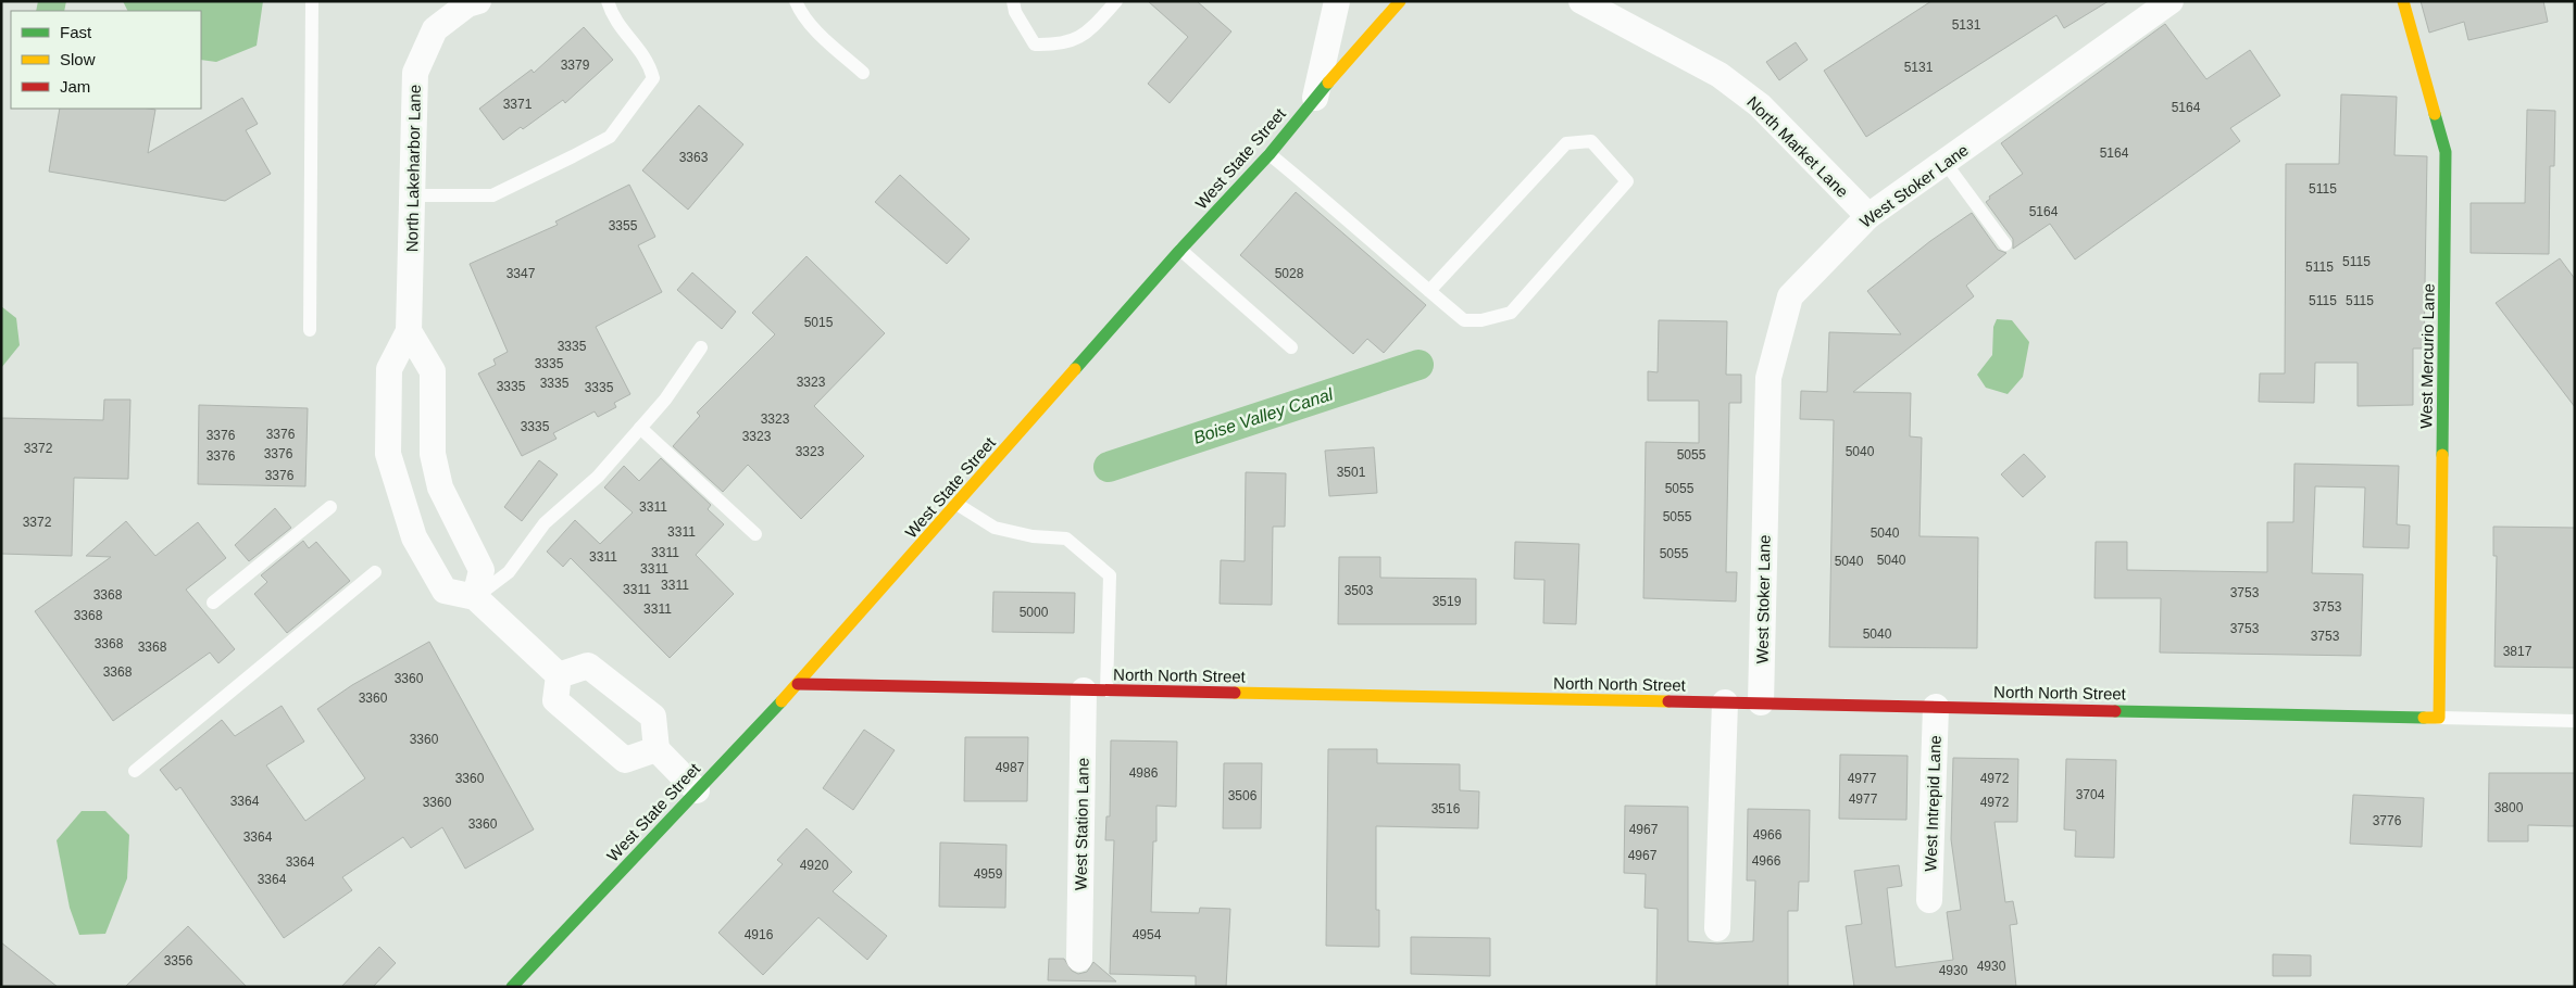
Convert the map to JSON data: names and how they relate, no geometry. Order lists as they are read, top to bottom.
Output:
{
  "streets": {
    "street": [
      "North Market Lane",
      "West State Street",
      "North Lakeharbor Lane",
      "West Stoker Lane",
      "West Mercurio Lane",
      "North North Street",
      "West Intrepid Lane",
      "West Station Lane"
    ]
  },
  "crossings": [
    ["North Market Lane", "West Stoker Lane"],
    ["West State Street", "North North Street"],
    ["West Stoker Lane", "North North Street"],
    ["West Mercurio Lane", "North North Street"],
    ["North North Street", "West Intrepid Lane"],
    ["North North Street", "West Station Lane"]
  ],
  "water": ["Boise Valley Canal"],
  "house_numbers": [
    "5131",
    "3379",
    "5131",
    "3371",
    "5164",
    "5164",
    "3363",
    "5115",
    "5164",
    "3355",
    "5115",
    "5115",
    "3347",
    "5028",
    "5115",
    "5115",
    "5015",
    "3335",
    "3335",
    "3323",
    "3335",
    "3335",
    "3335",
    "3323",
    "3335",
    "3376",
    "3376",
    "3323",
    "3372",
    "3323",
    "5040",
    "3376",
    "5055",
    "3376",
    "3501",
    "3376",
    "5055",
    "3311",
    "5055",
    "3372",
    "3311",
    "5040",
    "3311",
    "5055",
    "3311",
    "5040",
    "5040",
    "3311",
    "3311",
    "3311",
    "3503",
    "3753",
    "3368",
    "3519",
    "3753",
    "3311",
    "5000",
    "3368",
    "3753",
    "5040",
    "3753",
    "3368",
    "3368",
    "3817",
    "3368",
    "3360",
    "3360",
    "3360",
    "4987",
    "4986",
    "3360",
    "4977",
    "4972",
    "3704",
    "3506",
    "4977",
    "3364",
    "3360",
    "4972",
    "3800",
    "3516",
    "3776",
    "3360",
    "4967",
    "4966",
    "3364",
    "4967",
    "4966",
    "3364",
    "4920",
    "4959",
    "3364",
    "4916",
    "4954",
    "3356",
    "4930",
    "4930"
  ],
  "legend": ["Fast", "Slow", "Jam"]
}
